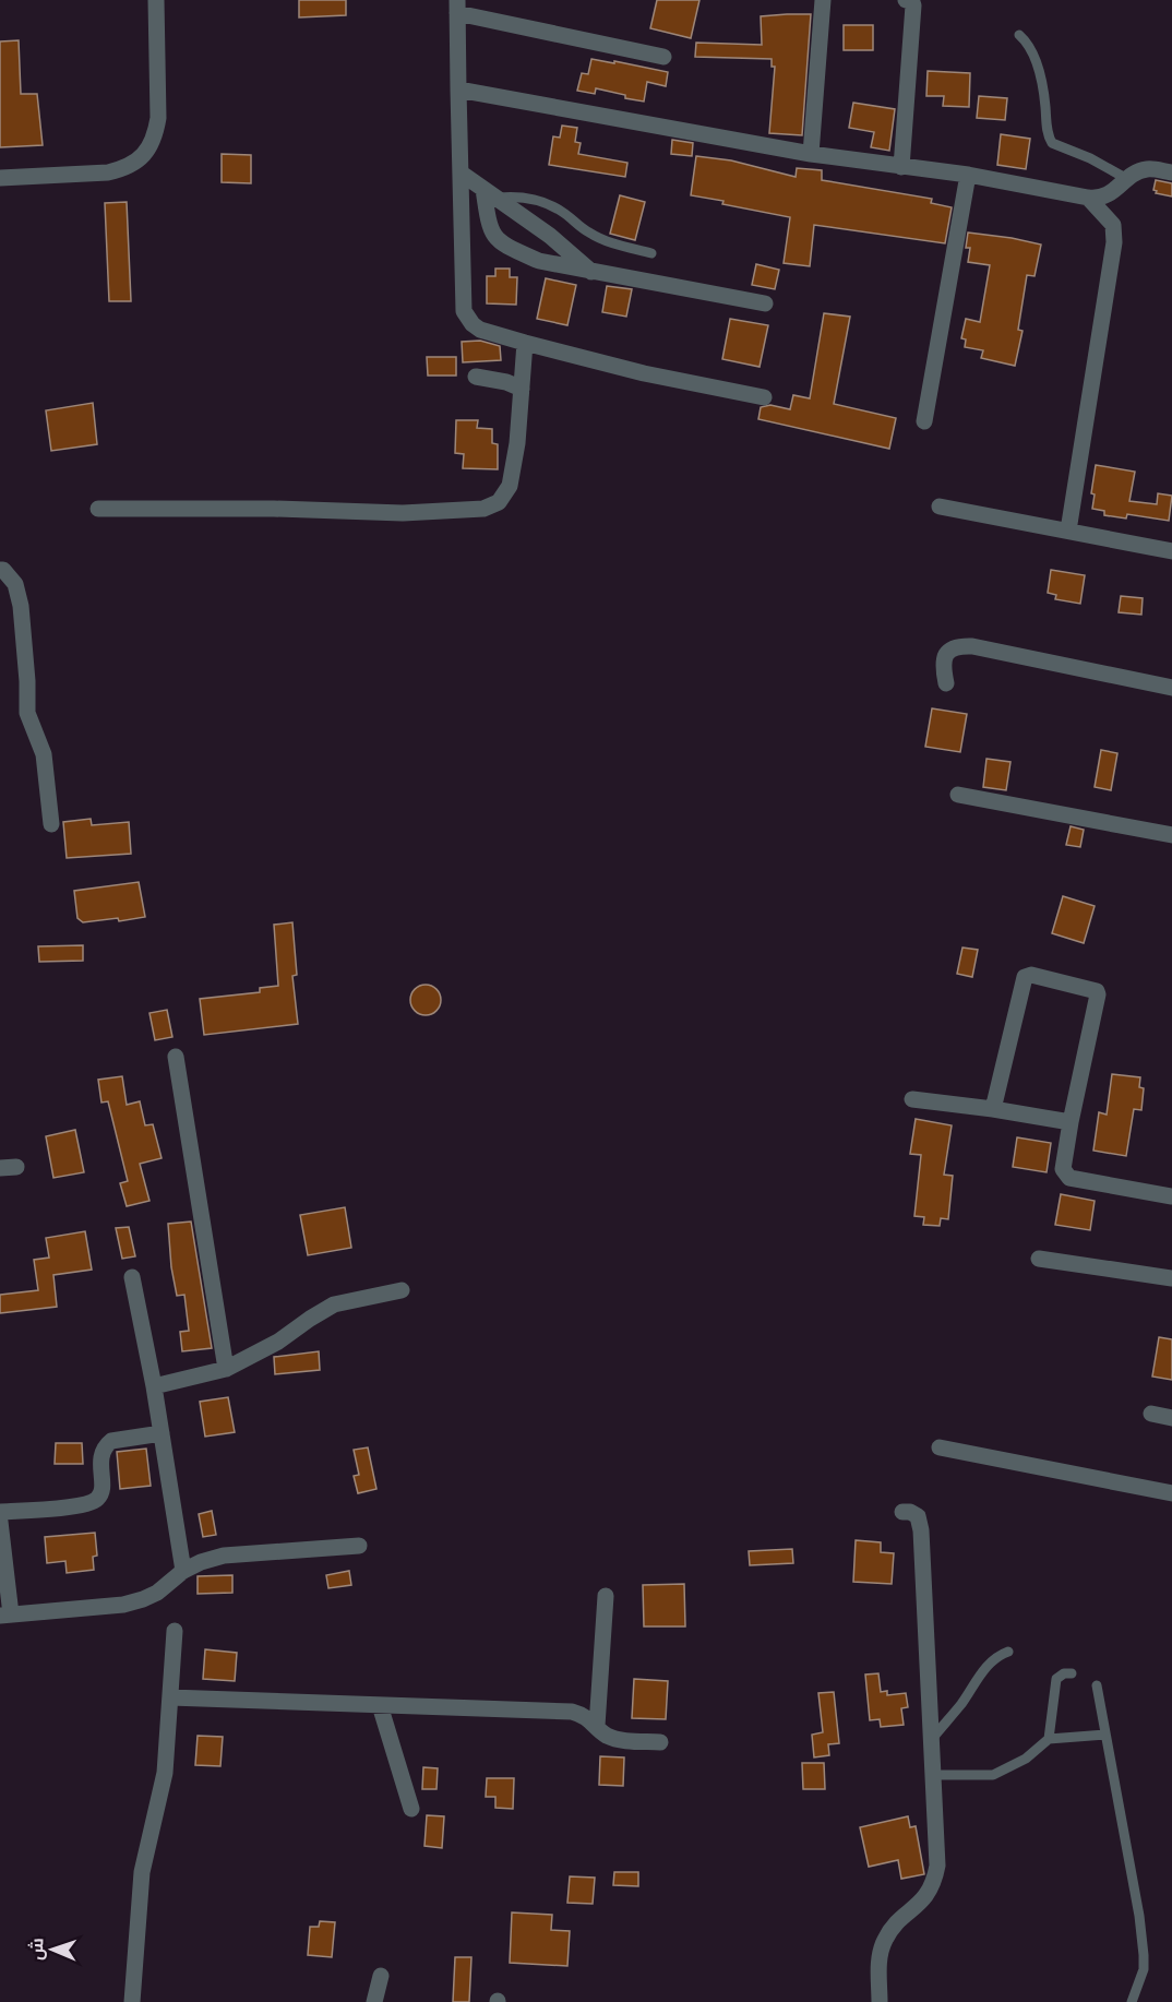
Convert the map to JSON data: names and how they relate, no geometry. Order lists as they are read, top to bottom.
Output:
{
  "north": "left"
}
